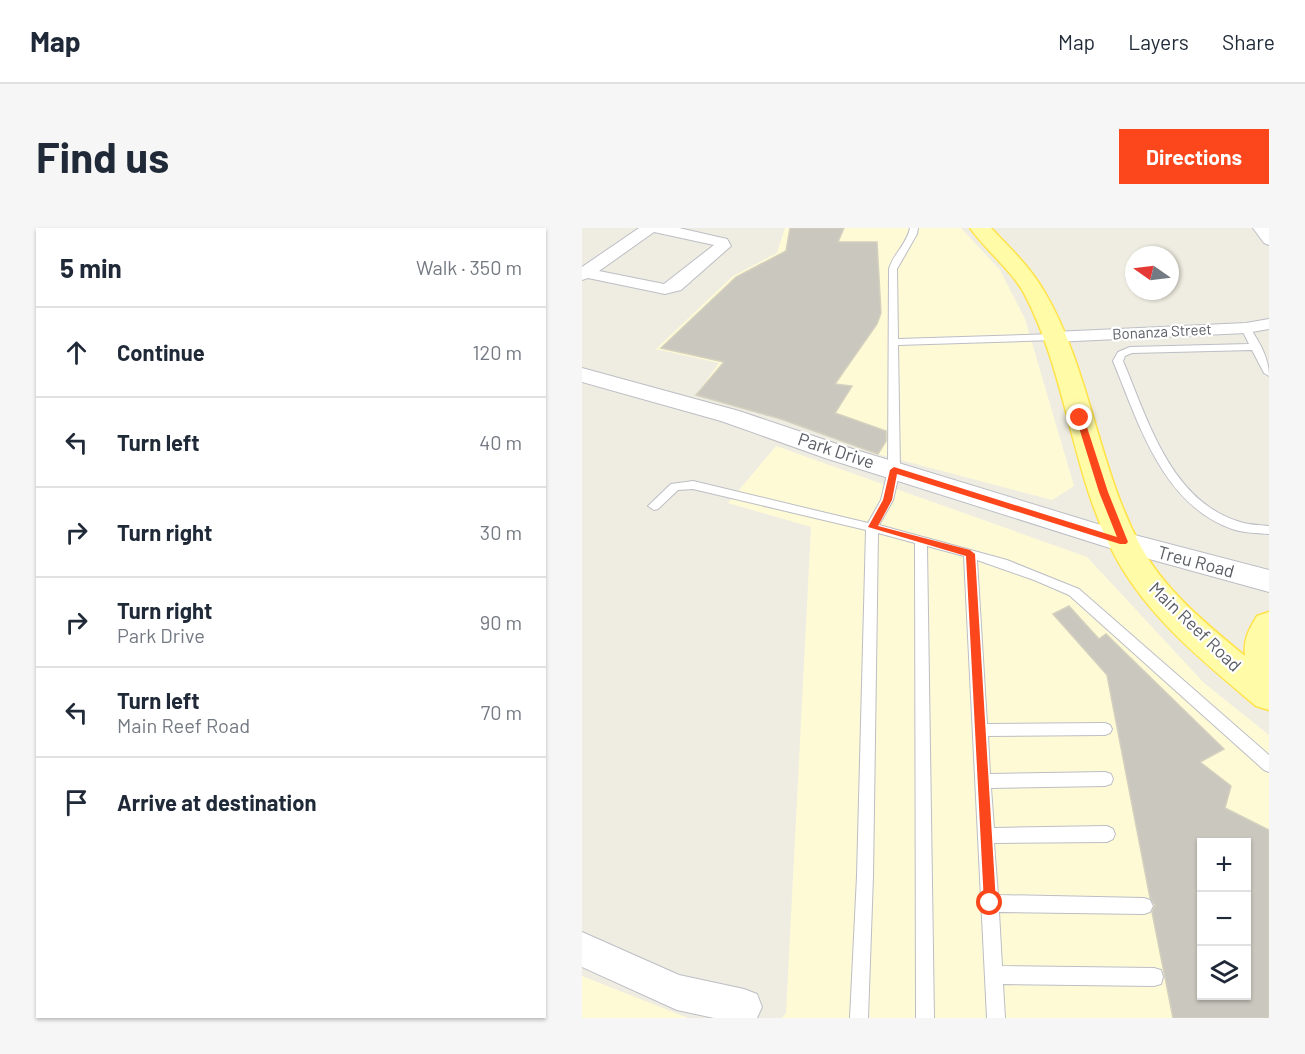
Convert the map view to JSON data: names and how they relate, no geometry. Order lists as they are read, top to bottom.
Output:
{
  "streets": {
    "main road": ["Main Reef Road"],
    "street": ["Bonanza Street", "Park Drive", "Treu Road"]
  },
  "crossings": [
    ["Bonanza Street", "Main Reef Road"],
    ["Park Drive", "Treu Road"],
    ["Park Drive", "Main Reef Road"],
    ["Treu Road", "Main Reef Road"]
  ],
  "north": "left",
  "page": {
    "header": "Map",
    "nav": ["Map", "Layers", "Share"],
    "buttons": "Directions",
    "title": "Find us",
    "heading": ["5 min", "Walk · 350 m"],
    "list": [
      ["Continue", "120 m"],
      ["Turn left", "40 m"],
      ["Turn right", "30 m"],
      ["Turn right", "Park Drive", "90 m"],
      ["Turn left", "Main Reef Road", "70 m"],
      "Arrive at destination"
    ],
    "map_buttons": ["+", "−"]
  }
}
